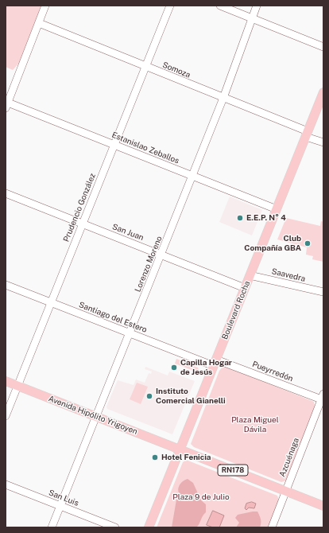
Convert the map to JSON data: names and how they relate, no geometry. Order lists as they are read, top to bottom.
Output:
{
  "streets": {
    "main road": ["Boulevard Rocha", "Avenida Hipólito Yrigoyen", "RN178"],
    "street": [
      "Somoza",
      "Estanislao Zeballos",
      "Prudencio González",
      "San Juan",
      "Lorenzo Moreno",
      "Saavedra",
      "Santiago del Estero",
      "Pueyrredón",
      "Azcuénaga",
      "San Luis"
    ]
  },
  "crossings": [
    ["Somoza", "Prudencio González"],
    ["Somoza", "Lorenzo Moreno"],
    ["Somoza", "Boulevard Rocha"],
    ["Estanislao Zeballos", "Prudencio González"],
    ["Estanislao Zeballos", "Lorenzo Moreno"],
    ["Estanislao Zeballos", "Boulevard Rocha"],
    ["Prudencio González", "San Juan"],
    ["Prudencio González", "Santiago del Estero"],
    ["Prudencio González", "Avenida Hipólito Yrigoyen"],
    ["San Juan", "Lorenzo Moreno"],
    ["San Juan", "Boulevard Rocha"],
    ["Lorenzo Moreno", "Santiago del Estero"],
    ["Lorenzo Moreno", "Avenida Hipólito Yrigoyen"],
    ["Lorenzo Moreno", "San Luis"],
    ["Saavedra", "Boulevard Rocha"],
    ["Boulevard Rocha", "Santiago del Estero"],
    ["Boulevard Rocha", "Pueyrredón"],
    ["Boulevard Rocha", "Avenida Hipólito Yrigoyen"],
    ["Boulevard Rocha", "RN178"],
    ["Santiago del Estero", "Pueyrredón"],
    ["Pueyrredón", "Azcuénaga"],
    ["Avenida Hipólito Yrigoyen", "RN178"],
    ["Azcuénaga", "RN178"]
  ],
  "parks": ["Plaza Miguel Dávila", "Plaza 9 de Julio"],
  "places": [
    "E.E.P. N° 4",
    "Club Compañía GBA",
    "Capilla Hogar de Jesús",
    "Instituto Comercial Gianelli",
    "Hotel Fenicia"
  ]
}
